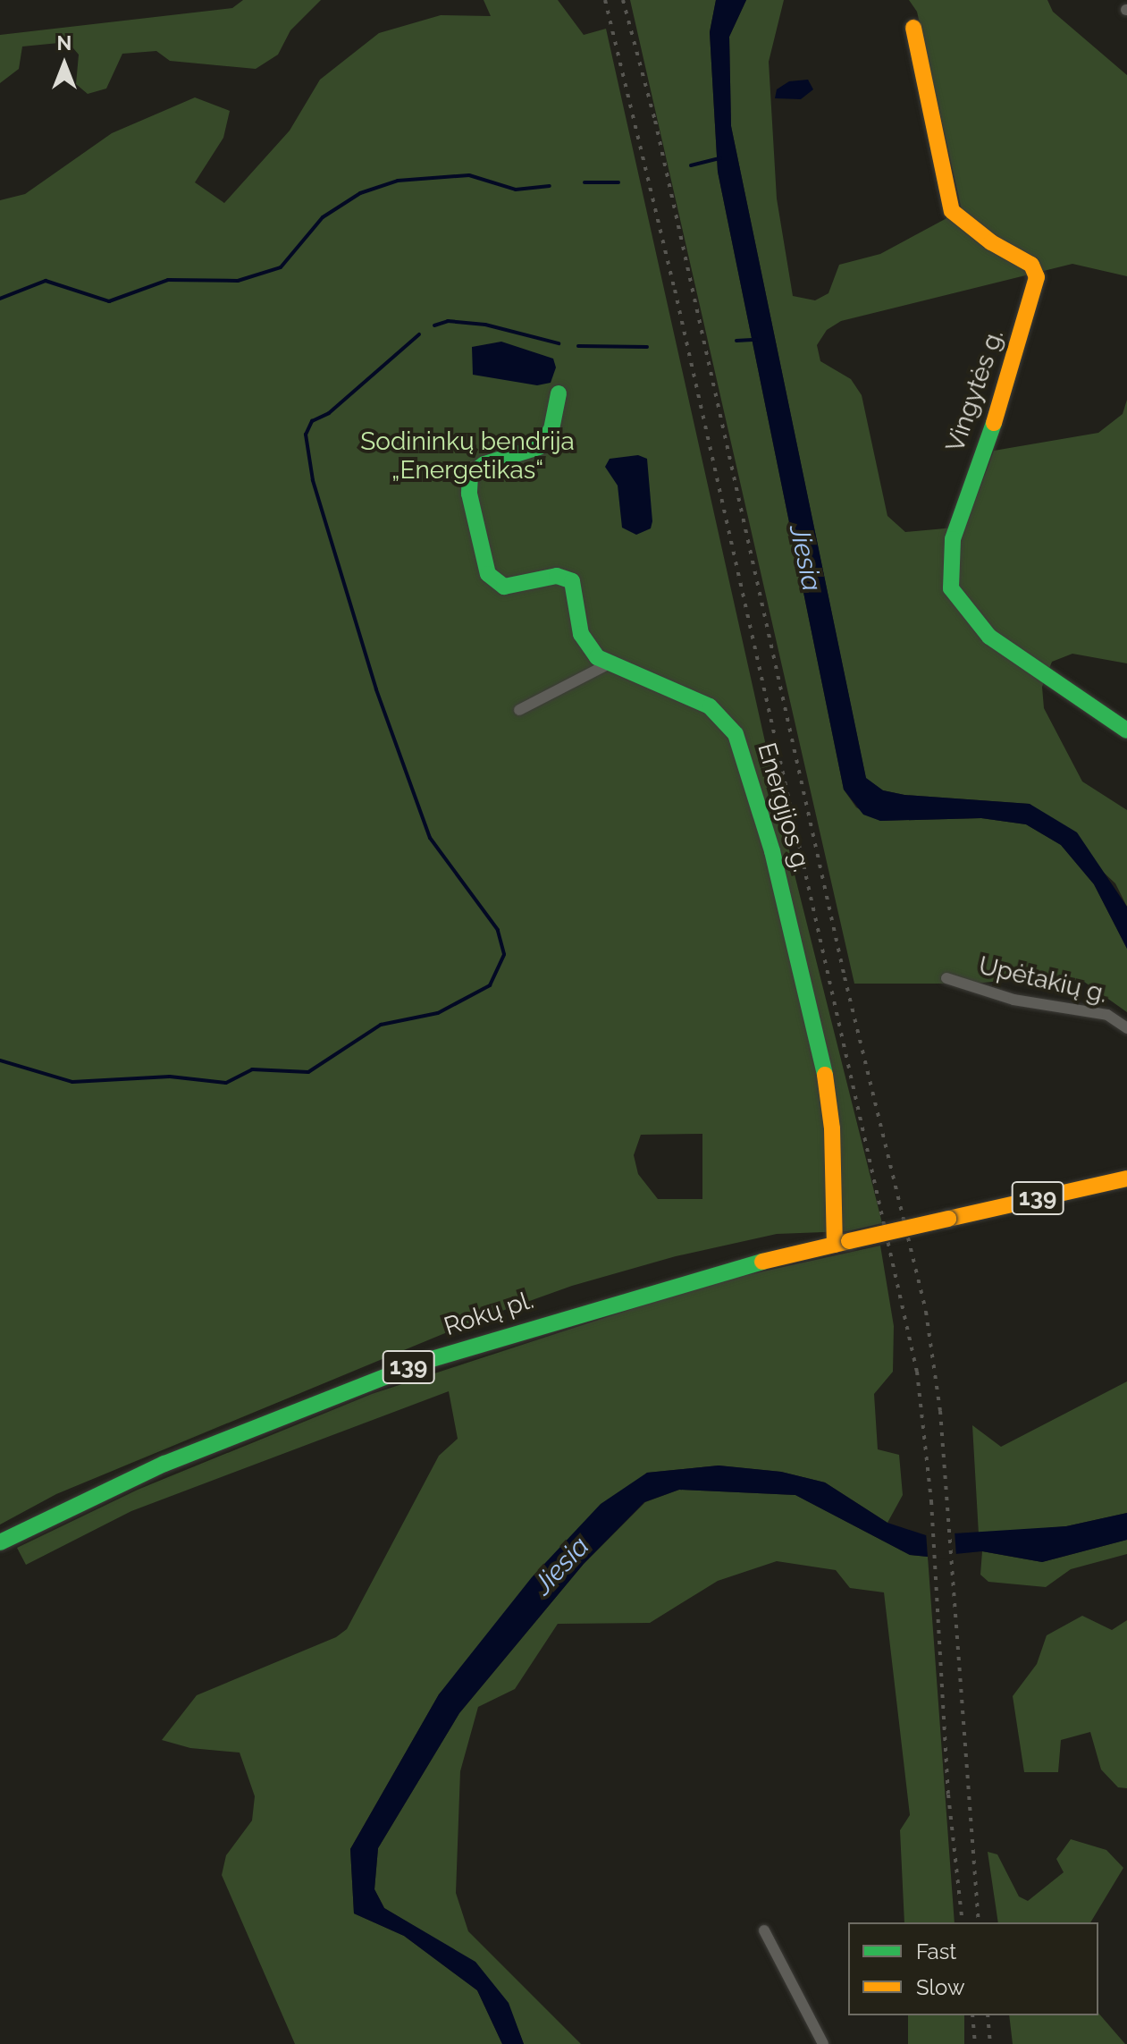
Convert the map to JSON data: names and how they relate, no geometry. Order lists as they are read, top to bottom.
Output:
{
  "streets": {
    "street": [
      "Vingytės g.",
      "Energijos g.",
      "Upėtakių g.",
      "139",
      "Rokų pl."
    ]
  },
  "crossings": [
    ["Energijos g.", "139"],
    ["Energijos g.", "Rokų pl."],
    ["139", "Rokų pl."]
  ],
  "water": ["Jiesia"],
  "parks": ["Sodininkų bendrija „Energetikas“"],
  "legend": ["Fast", "Slow"],
  "north": "top"
}
